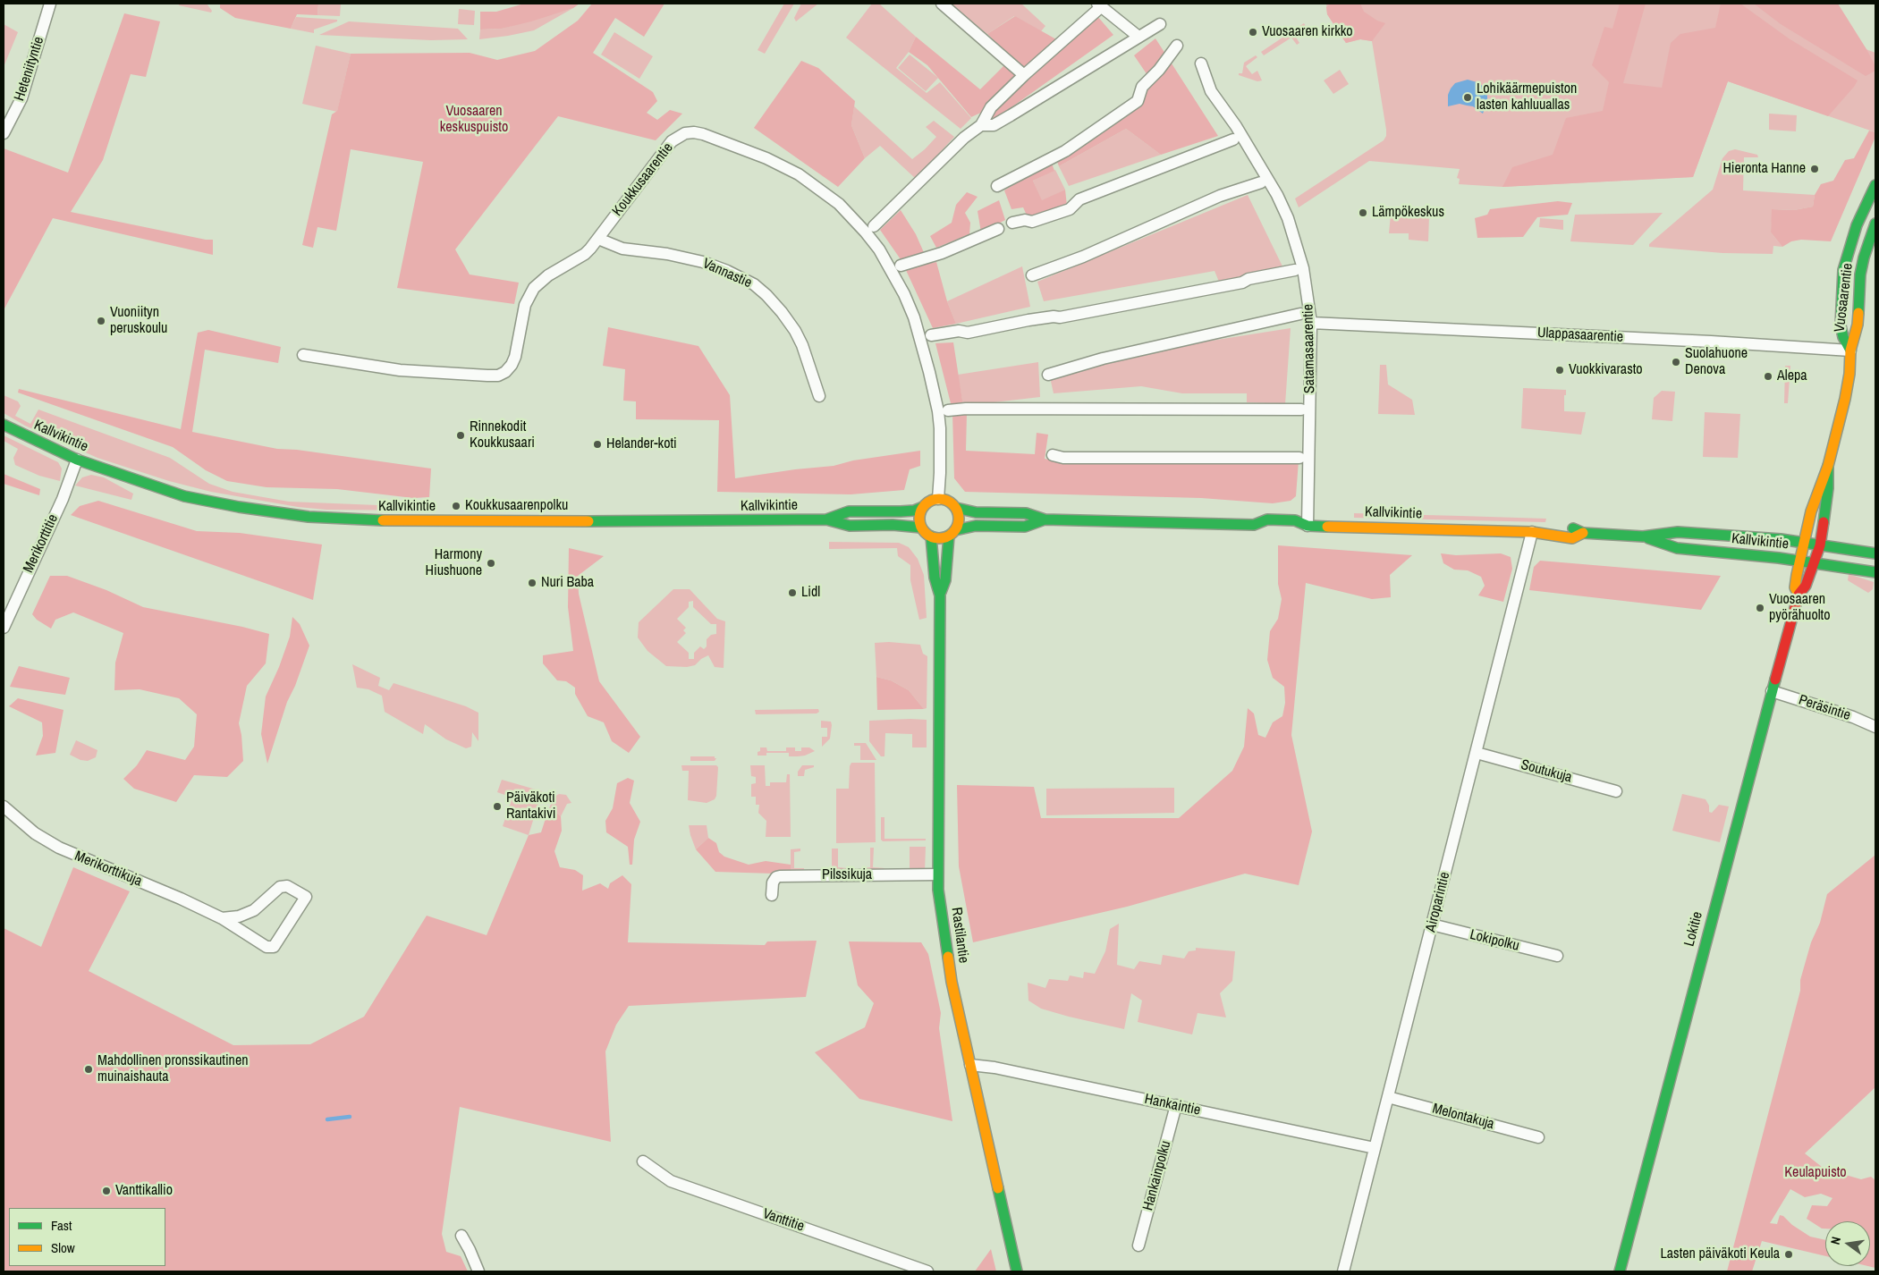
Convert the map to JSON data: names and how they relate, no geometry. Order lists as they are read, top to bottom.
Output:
{
  "streets": {
    "main road": [
      "Vuosaarentie",
      "Kallvikintie",
      "Lokitie",
      "Rastilantie"
    ],
    "street": [
      "Heteniityntie",
      "Koukkusaarentie",
      "Vannastie",
      "Ulappasaarentie",
      "Satamasaarentie",
      "Merikorttitie",
      "Peräsintie",
      "Soutukuja",
      "Merikorttikuja",
      "Pilssikuja",
      "Airoparintie",
      "Lokipolku",
      "Hankaintie",
      "Melontakuja",
      "Hankainpolku",
      "Vanttitie"
    ]
  },
  "crossings": [
    ["Koukkusaarentie", "Vannastie"],
    ["Koukkusaarentie", "Kallvikintie"],
    ["Koukkusaarentie", "Rastilantie"],
    ["Vuosaarentie", "Ulappasaarentie"],
    ["Vuosaarentie", "Kallvikintie"],
    ["Vuosaarentie", "Lokitie"],
    ["Ulappasaarentie", "Satamasaarentie"],
    ["Satamasaarentie", "Kallvikintie"],
    ["Kallvikintie", "Merikorttitie"],
    ["Kallvikintie", "Airoparintie"],
    ["Kallvikintie", "Lokitie"],
    ["Kallvikintie", "Rastilantie"],
    ["Peräsintie", "Lokitie"],
    ["Soutukuja", "Airoparintie"],
    ["Pilssikuja", "Rastilantie"],
    ["Airoparintie", "Lokipolku"],
    ["Airoparintie", "Hankaintie"],
    ["Airoparintie", "Melontakuja"],
    ["Rastilantie", "Hankaintie"],
    ["Hankaintie", "Hankainpolku"]
  ],
  "parks": ["Vuosaaren keskuspuisto", "Keulapuisto"],
  "places": [
    "Vuosaaren kirkko",
    "Lohikäärmepuiston lasten kahluuallas",
    "Hieronta Hanne",
    "Lämpökeskus",
    "Vuoniityn peruskoulu",
    "Suolahuone Denova",
    "Vuokkivarasto",
    "Alepa",
    "Rinnekodit Koukkusaari",
    "Helander-koti",
    "Koukkusaarenpolku",
    "Harmony Hiushuone",
    "Nuri Baba",
    "Lidl",
    "Vuosaaren pyörähuolto",
    "Päiväkoti Rantakivi",
    "Mahdollinen pronssikautinen muinaishauta",
    "Vanttikallio",
    "Lasten päiväkoti Keula"
  ],
  "legend": ["Fast", "Slow"],
  "north": "left"
}
